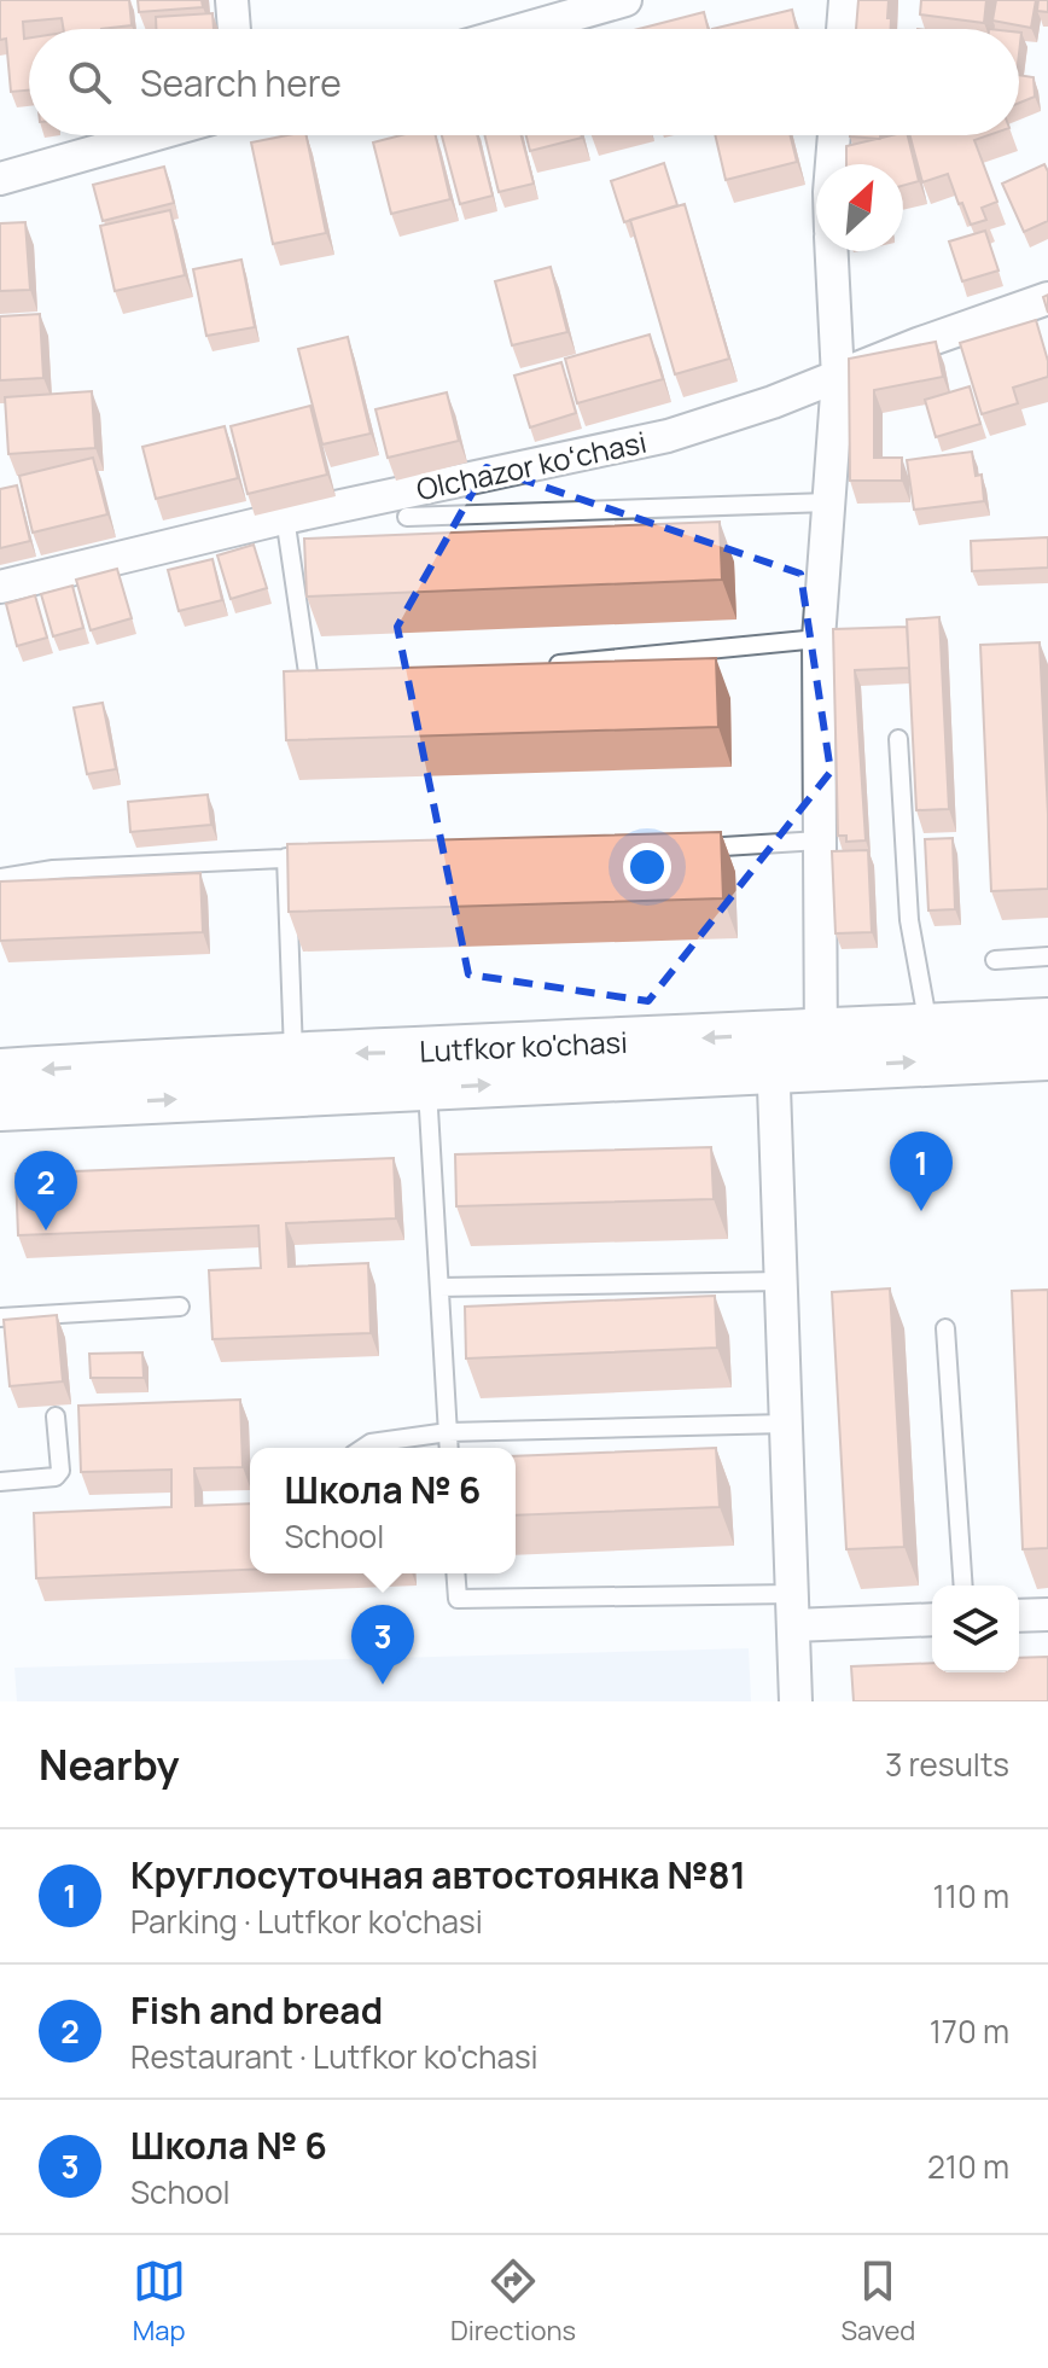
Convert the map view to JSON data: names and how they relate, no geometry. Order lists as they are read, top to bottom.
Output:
{
  "streets": {
    "main road": ["Lutfkor ko'chasi"],
    "street": ["Olchazor koʻchasi"]
  },
  "north": "top right",
  "page": {
    "search": "Search here",
    "pins": ["1", "2", "3"],
    "popup": ["Школа № 6", "School"],
    "heading": ["Nearby", "3 results"],
    "list": [
      {
        "mark": "1",
        "name": "Круглосуточная автостоянка №81",
        "note": "Parking · Lutfkor ko'chasi",
        "value": "110 m"
      },
      {
        "mark": "2",
        "name": "Fish and bread",
        "note": "Restaurant · Lutfkor ko'chasi",
        "value": "170 m"
      },
      {
        "mark": "3",
        "name": "Школа № 6",
        "note": "School",
        "value": "210 m"
      }
    ],
    "nav": ["Map", "Directions", "Saved"]
  }
}
